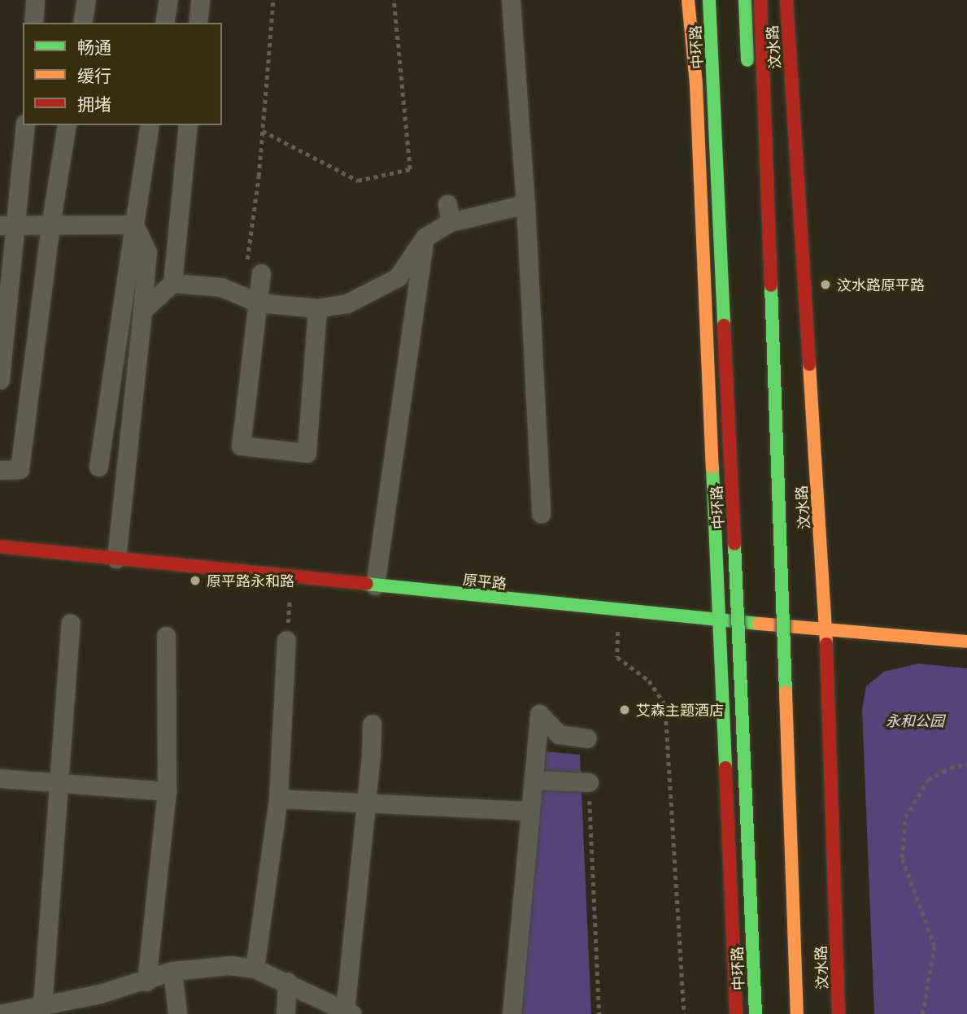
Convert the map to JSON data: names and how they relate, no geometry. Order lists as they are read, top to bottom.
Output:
{
  "streets": {
    "main road": ["中环路", "汶水路", "原平路"]
  },
  "crossings": [
    ["汶水路", "原平路"]
  ],
  "parks": ["永和公园"],
  "places": ["汶水路原平路", "原平路永和路", "艾森主题酒店"],
  "legend": ["畅通", "缓行", "拥堵"]
}
